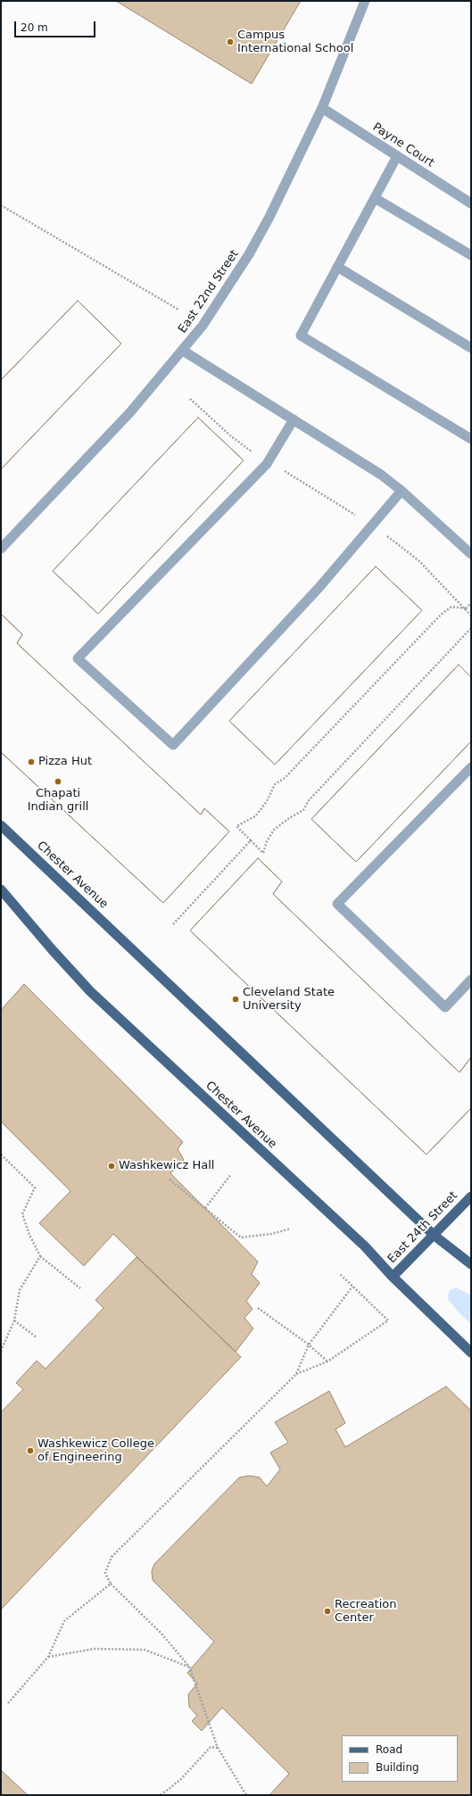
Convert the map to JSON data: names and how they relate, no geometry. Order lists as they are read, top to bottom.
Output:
{
  "streets": {
    "main road": ["Chester Avenue", "East 24th Street"],
    "street": ["Payne Court", "East 22nd Street"]
  },
  "crossings": [
    ["Payne Court", "East 22nd Street"],
    ["Chester Avenue", "East 24th Street"]
  ],
  "places": [
    "Campus International School",
    "Pizza Hut",
    "Chapati Indian grill",
    "Cleveland State University",
    "Washkewicz Hall",
    "Washkewicz College of Engineering",
    "Recreation Center"
  ],
  "legend": ["Road", "Building"],
  "scale_bar": "20 m"
}
